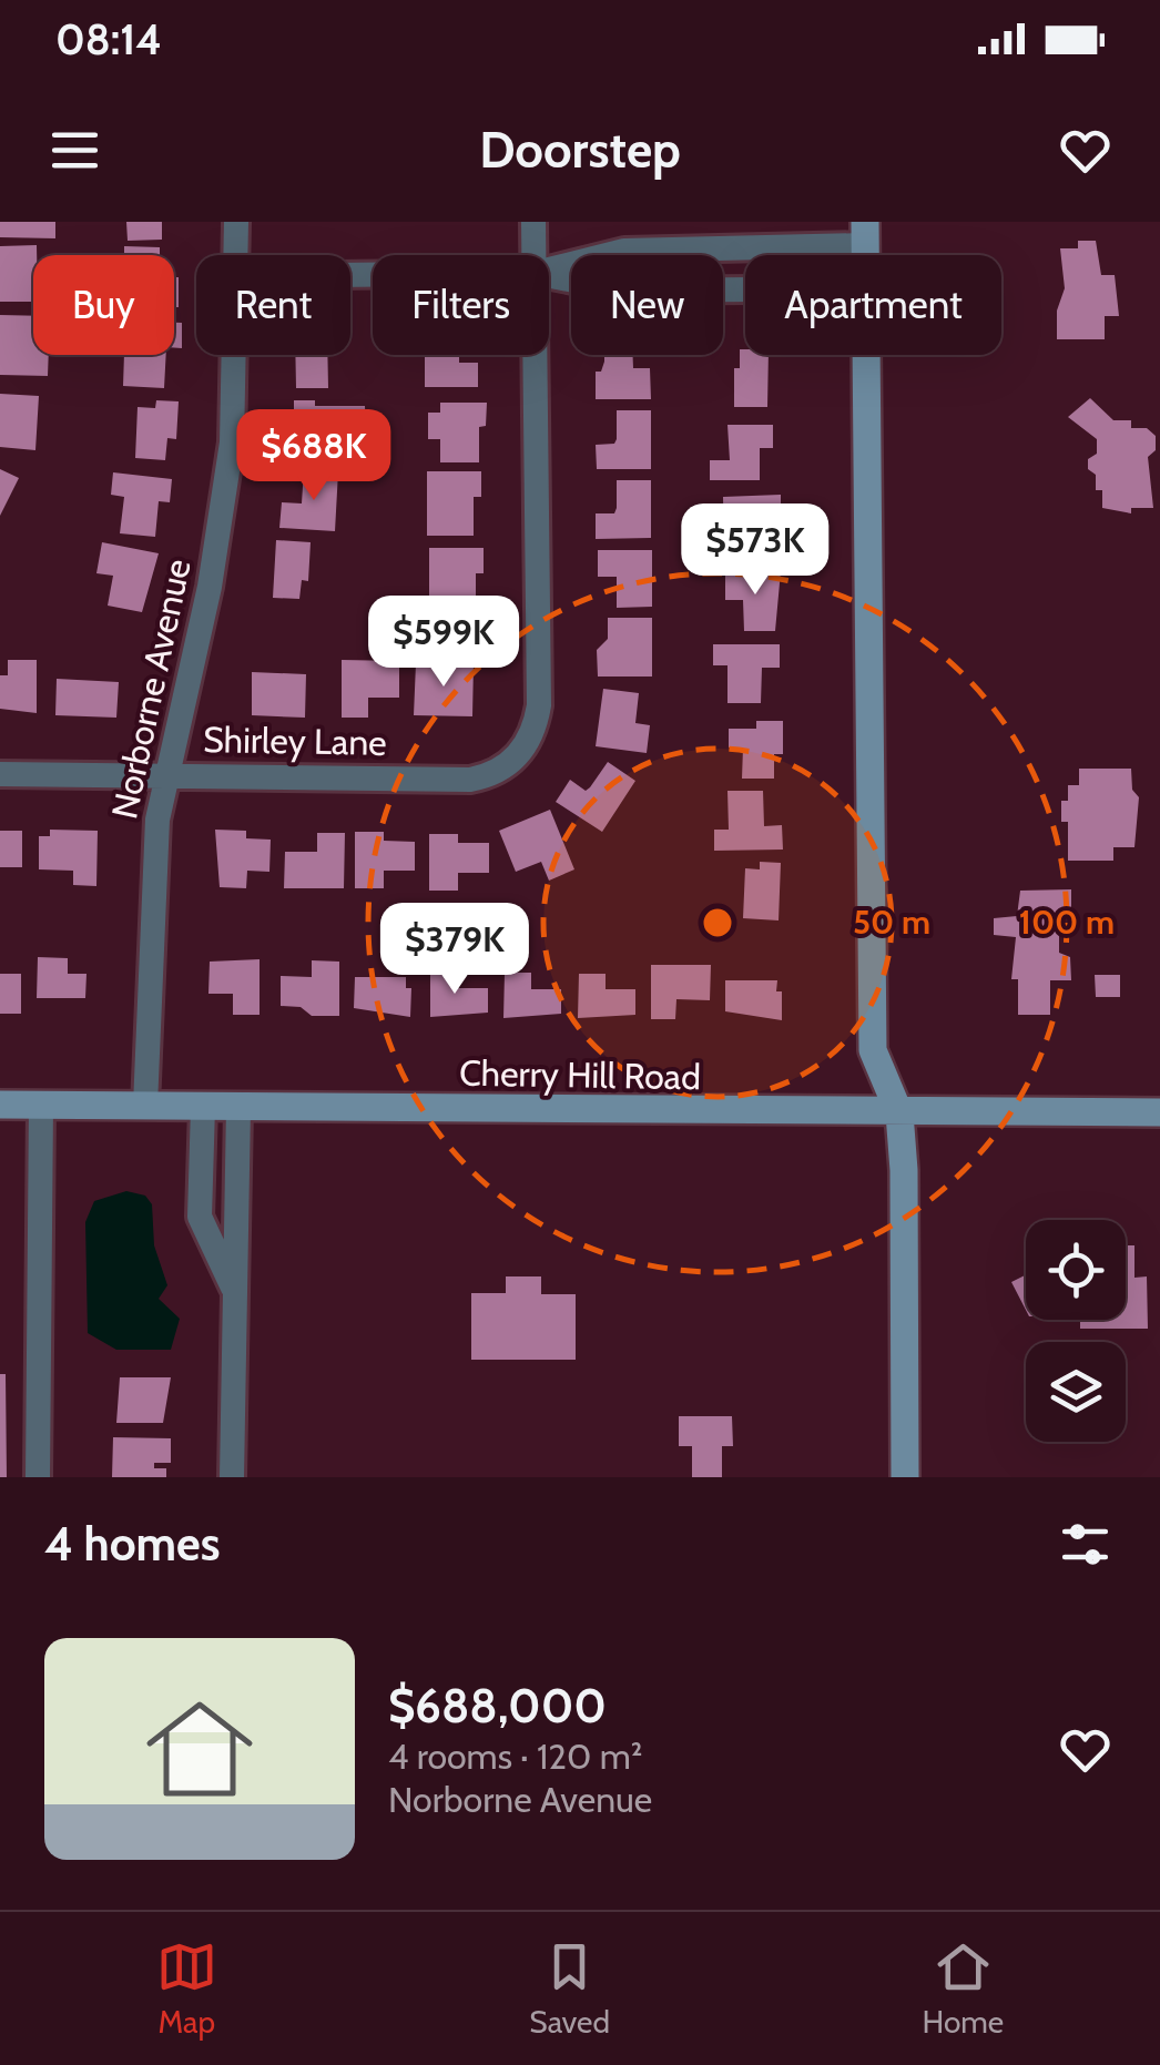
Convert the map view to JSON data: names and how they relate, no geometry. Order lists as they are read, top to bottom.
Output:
{
  "streets": {
    "main road": ["Cherry Hill Road"],
    "street": ["Norborne Avenue", "Shirley Lane"]
  },
  "crossings": [
    ["Norborne Avenue", "Shirley Lane"],
    ["Norborne Avenue", "Cherry Hill Road"]
  ],
  "page": {
    "status": "08:14",
    "header": "Doorstep",
    "chip": [
      "Buy",
      "Rent",
      "Filters",
      "New",
      "Apartment"
    ],
    "price": [
      "$688K",
      "$573K",
      "$599K",
      "$379K"
    ],
    "heading": "4 homes",
    "list": [
      {
        "name": "$688,000",
        "note": "4 rooms · 120 m² · Norborne Avenue"
      }
    ],
    "tabs": ["Map", "Saved", "Home"]
  },
  "rings": ["50 m", "100 m"]
}
